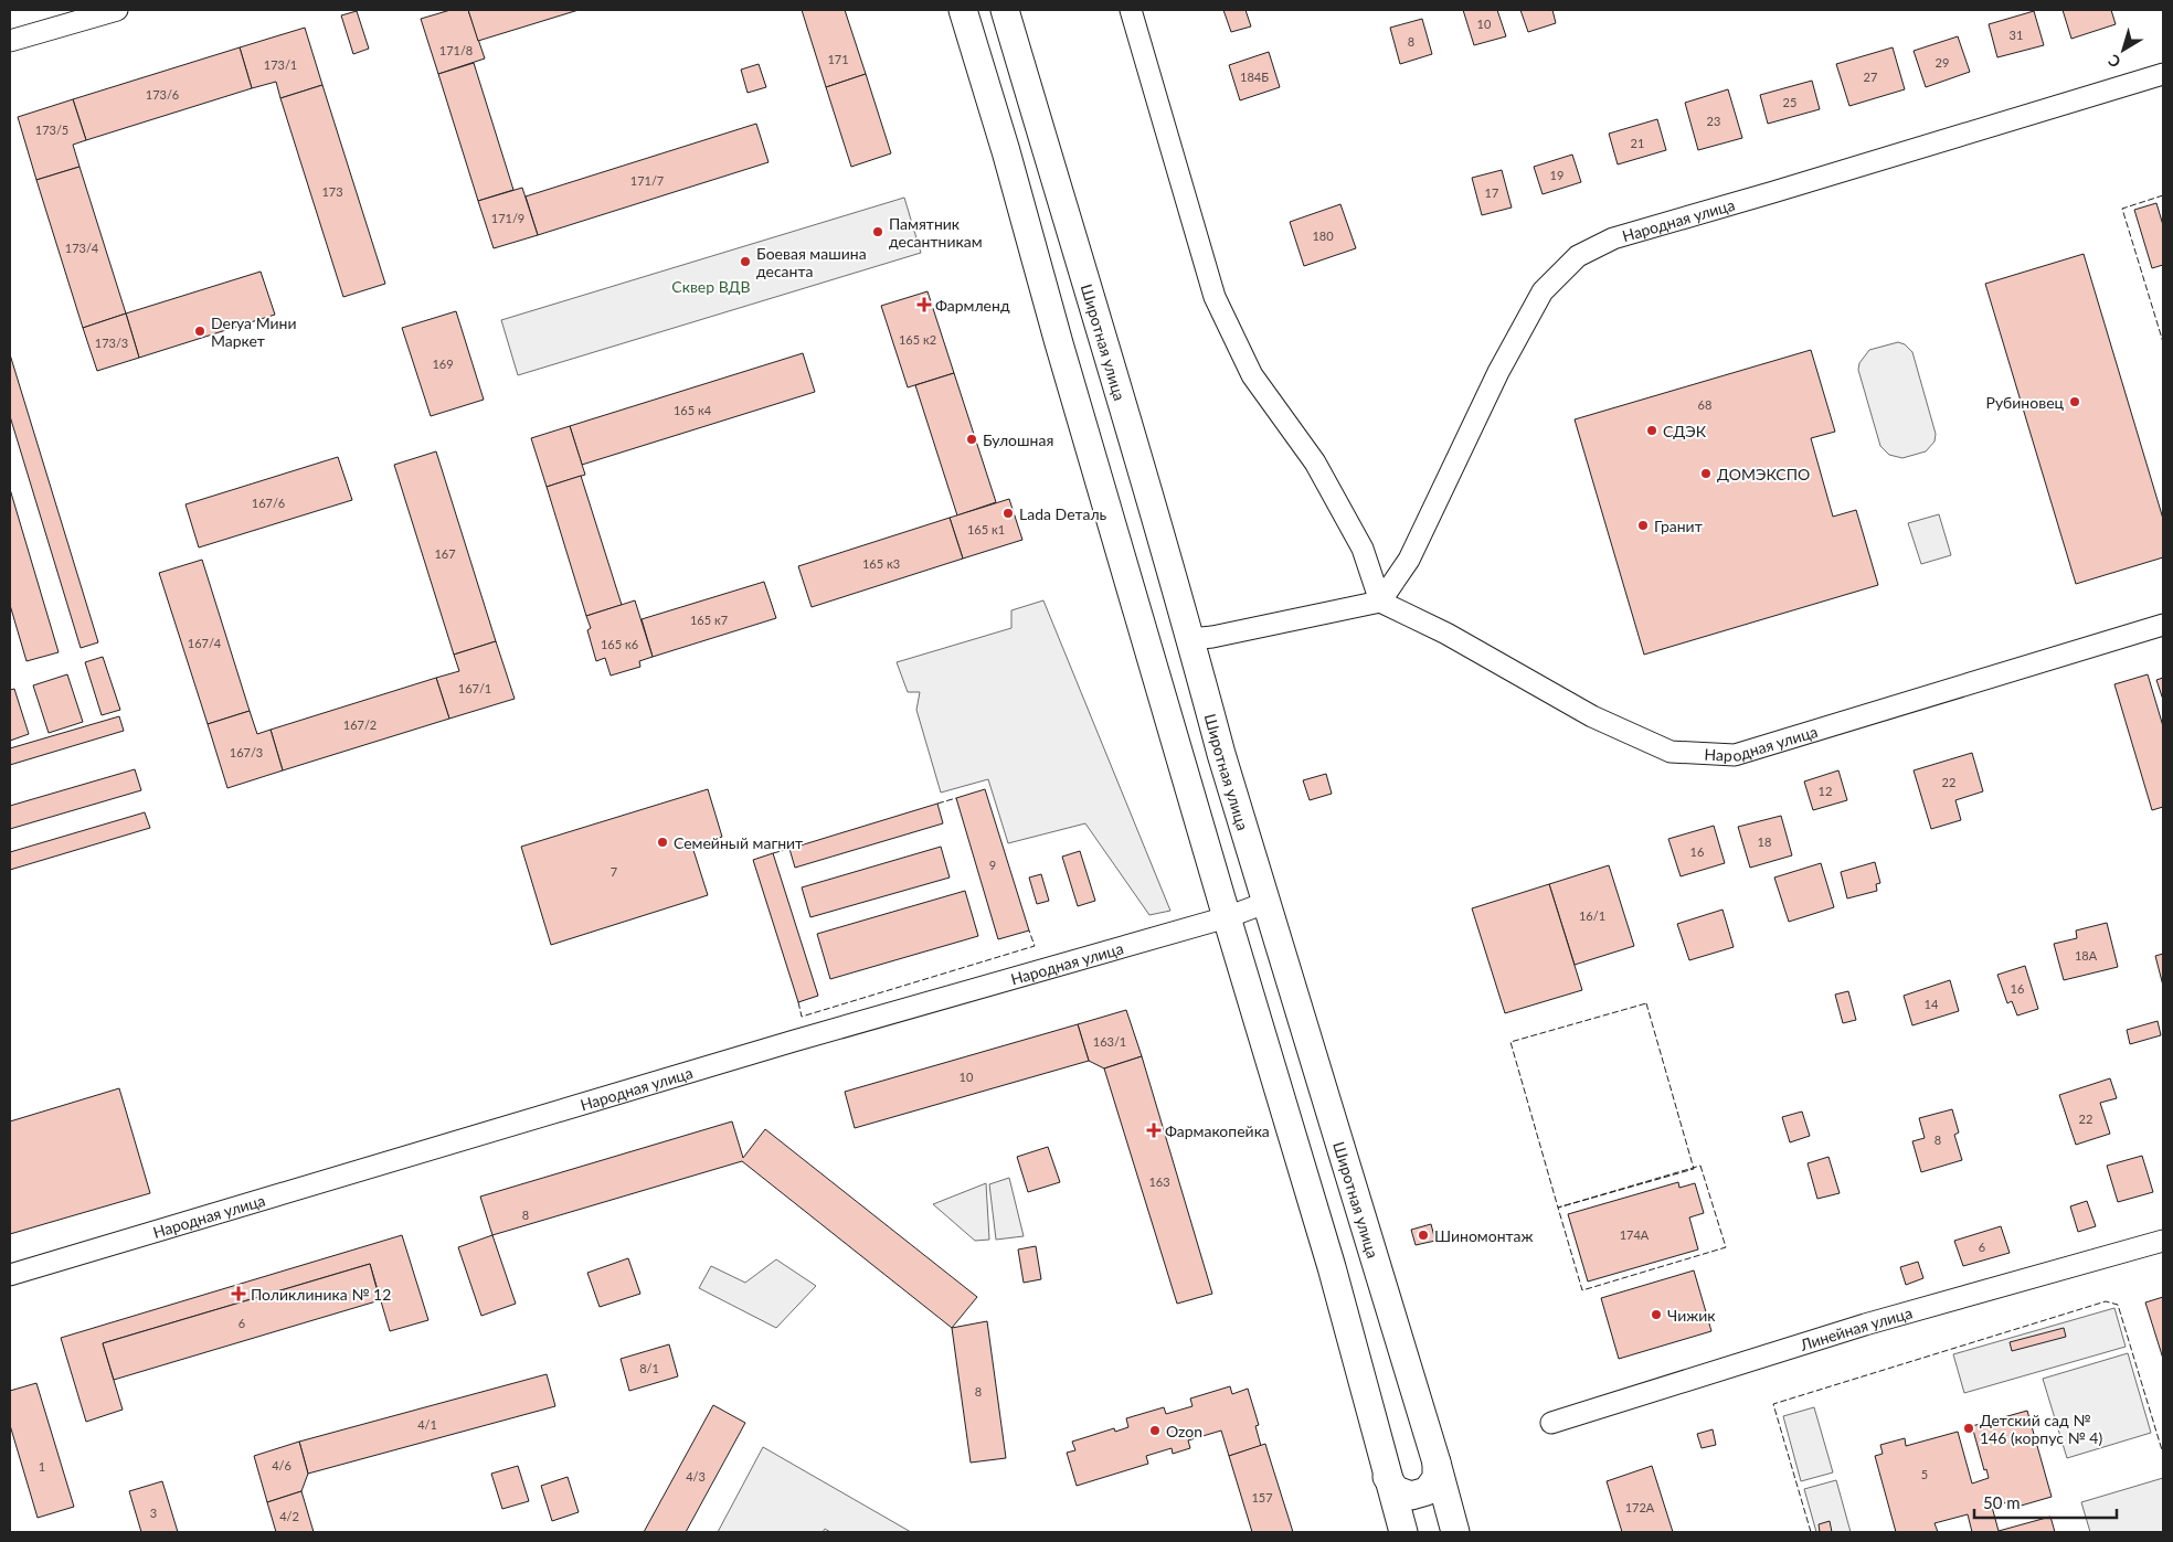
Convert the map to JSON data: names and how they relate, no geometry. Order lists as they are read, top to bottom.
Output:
{
  "streets": {
    "main road": ["Широтная улица"],
    "street": ["Народная улица", "Линейная улица"]
  },
  "crossings": [
    ["Народная улица", "Широтная улица"]
  ],
  "parks": ["Сквер ВДВ"],
  "places": {
    "other": [
      "Памятник десантникам",
      "Боевая машина десанта",
      "Derya Мини Маркет",
      "Рубиновец",
      "СДЭК",
      "Булошная",
      "ДОМЭКСПО",
      "Lada Dеталь",
      "Гранит",
      "Семейный магнит",
      "Шиномонтаж",
      "Чижик",
      "Детский сад № 146 (корпус № 4)",
      "Ozon"
    ],
    "health": ["Фармленд", "Фармакопейка", "Поликлиника № 12"]
  },
  "house_numbers": [
    "10",
    "31",
    "8",
    "171/8",
    "171",
    "29",
    "173/1",
    "184Б",
    "27",
    "173/6",
    "25",
    "23",
    "173/5",
    "21",
    "19",
    "171/7",
    "173",
    "17",
    "171/9",
    "180",
    "173/4",
    "165 к2",
    "173/3",
    "169",
    "68",
    "165 к4",
    "167/6",
    "165 к1",
    "167",
    "165 к3",
    "165 к7",
    "167/4",
    "165 к6",
    "167/1",
    "167/2",
    "167/3",
    "22",
    "12",
    "18",
    "16",
    "9",
    "7",
    "16/1",
    "18А",
    "16",
    "14",
    "163/1",
    "10",
    "22",
    "8",
    "163",
    "8",
    "174А",
    "6",
    "6",
    "8/1",
    "8",
    "4/1",
    "4/6",
    "1",
    "5",
    "4/3",
    "157",
    "172А",
    "3",
    "4/2"
  ],
  "scale_bar": "50 m",
  "north": "bottom left"
}
